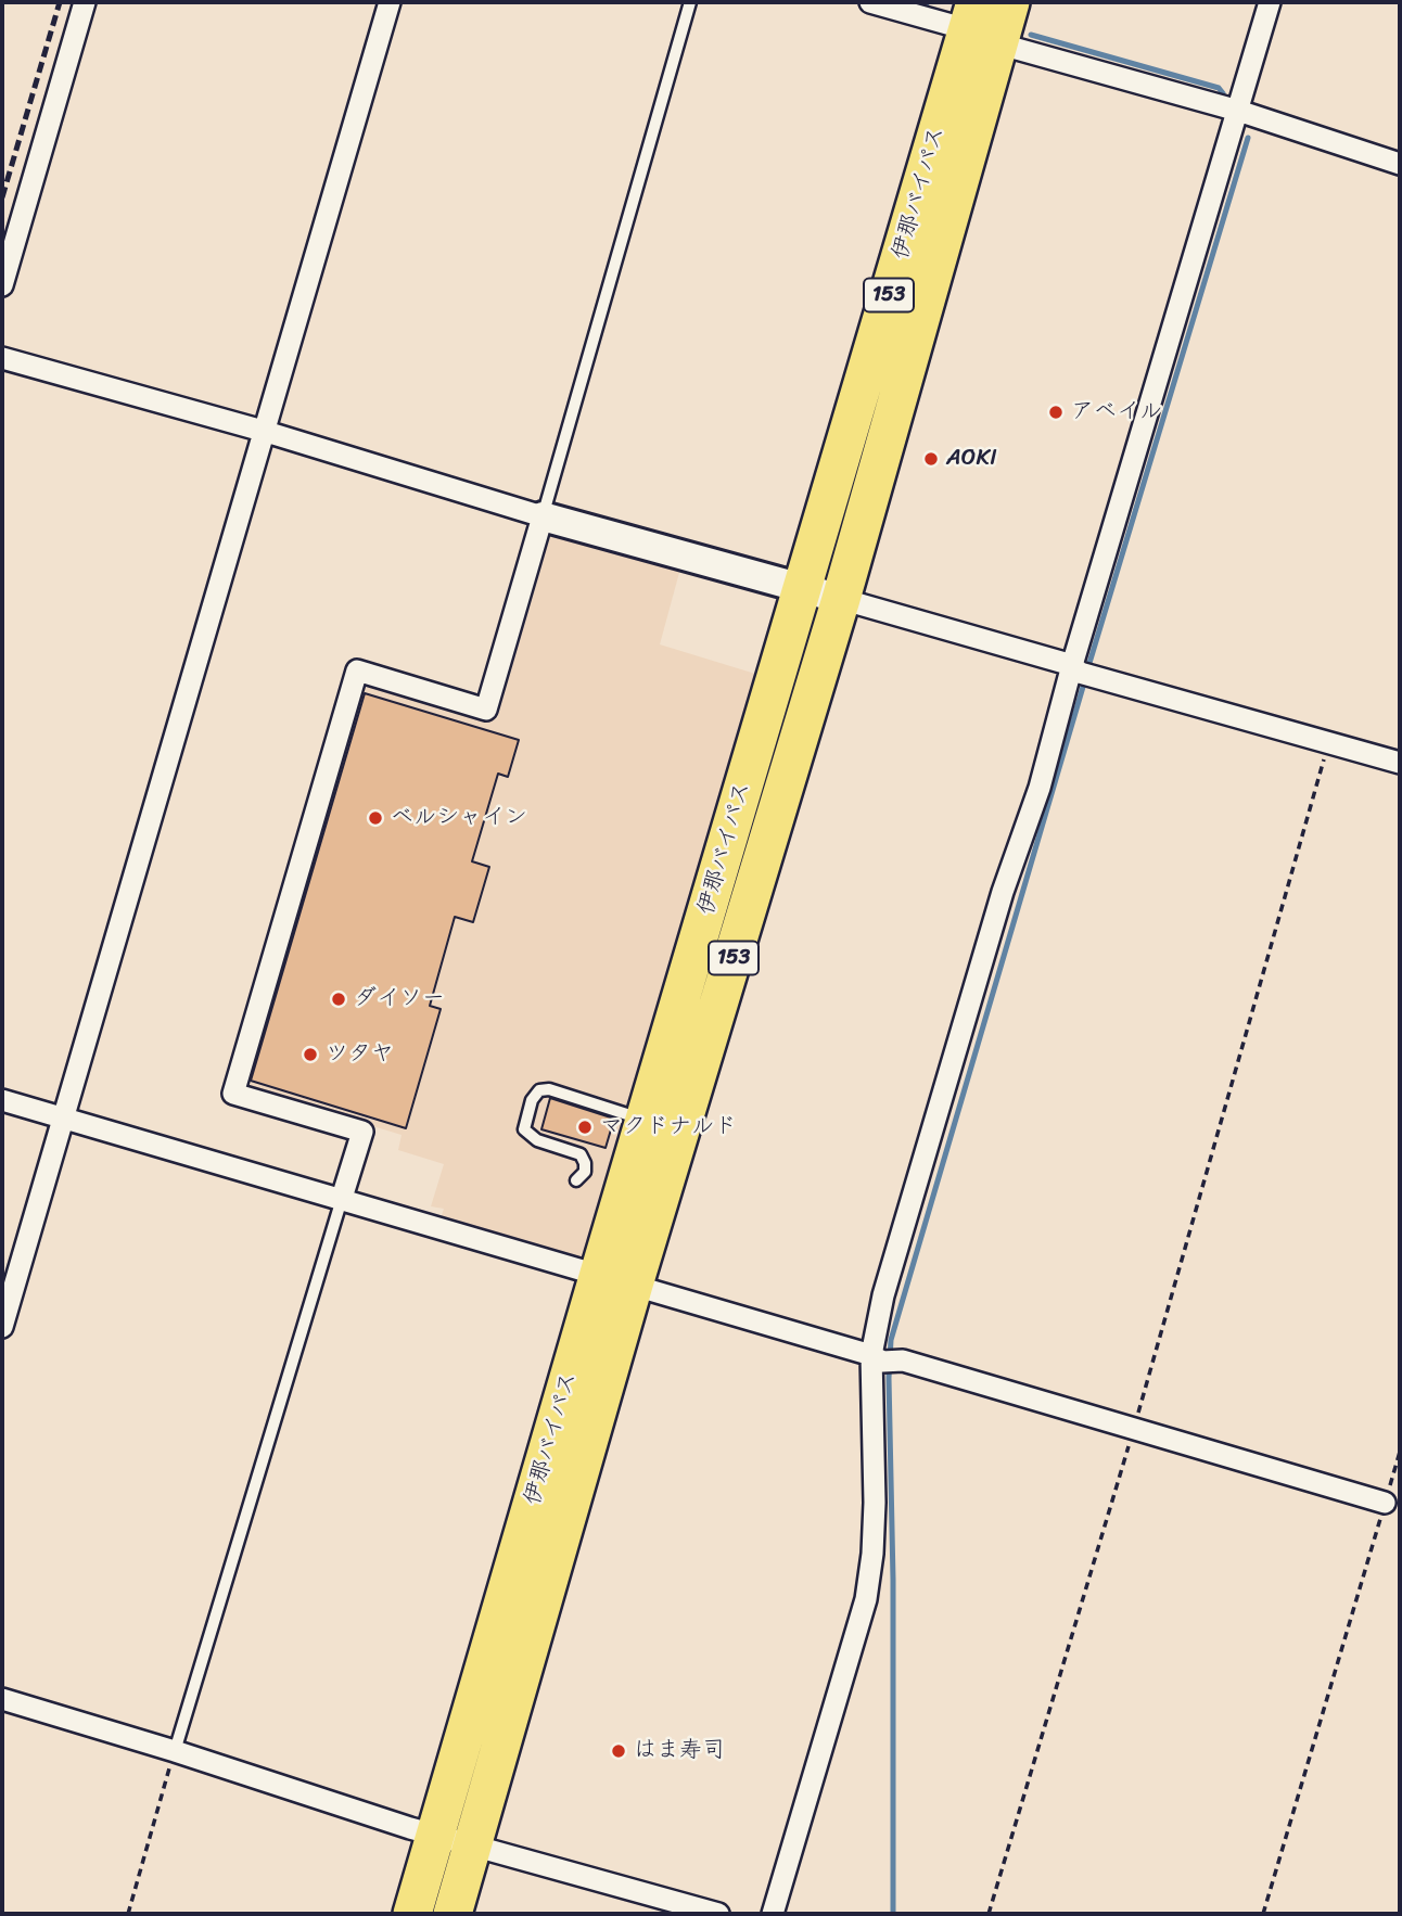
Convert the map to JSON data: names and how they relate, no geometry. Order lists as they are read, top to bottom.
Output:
{
  "streets": {
    "highway": ["伊那バイパス", "153"]
  },
  "places": [
    "アベイル",
    "AOKI",
    "ベルシャイン",
    "ダイソー",
    "ツタヤ",
    "マクドナルド",
    "はま寿司"
  ]
}
